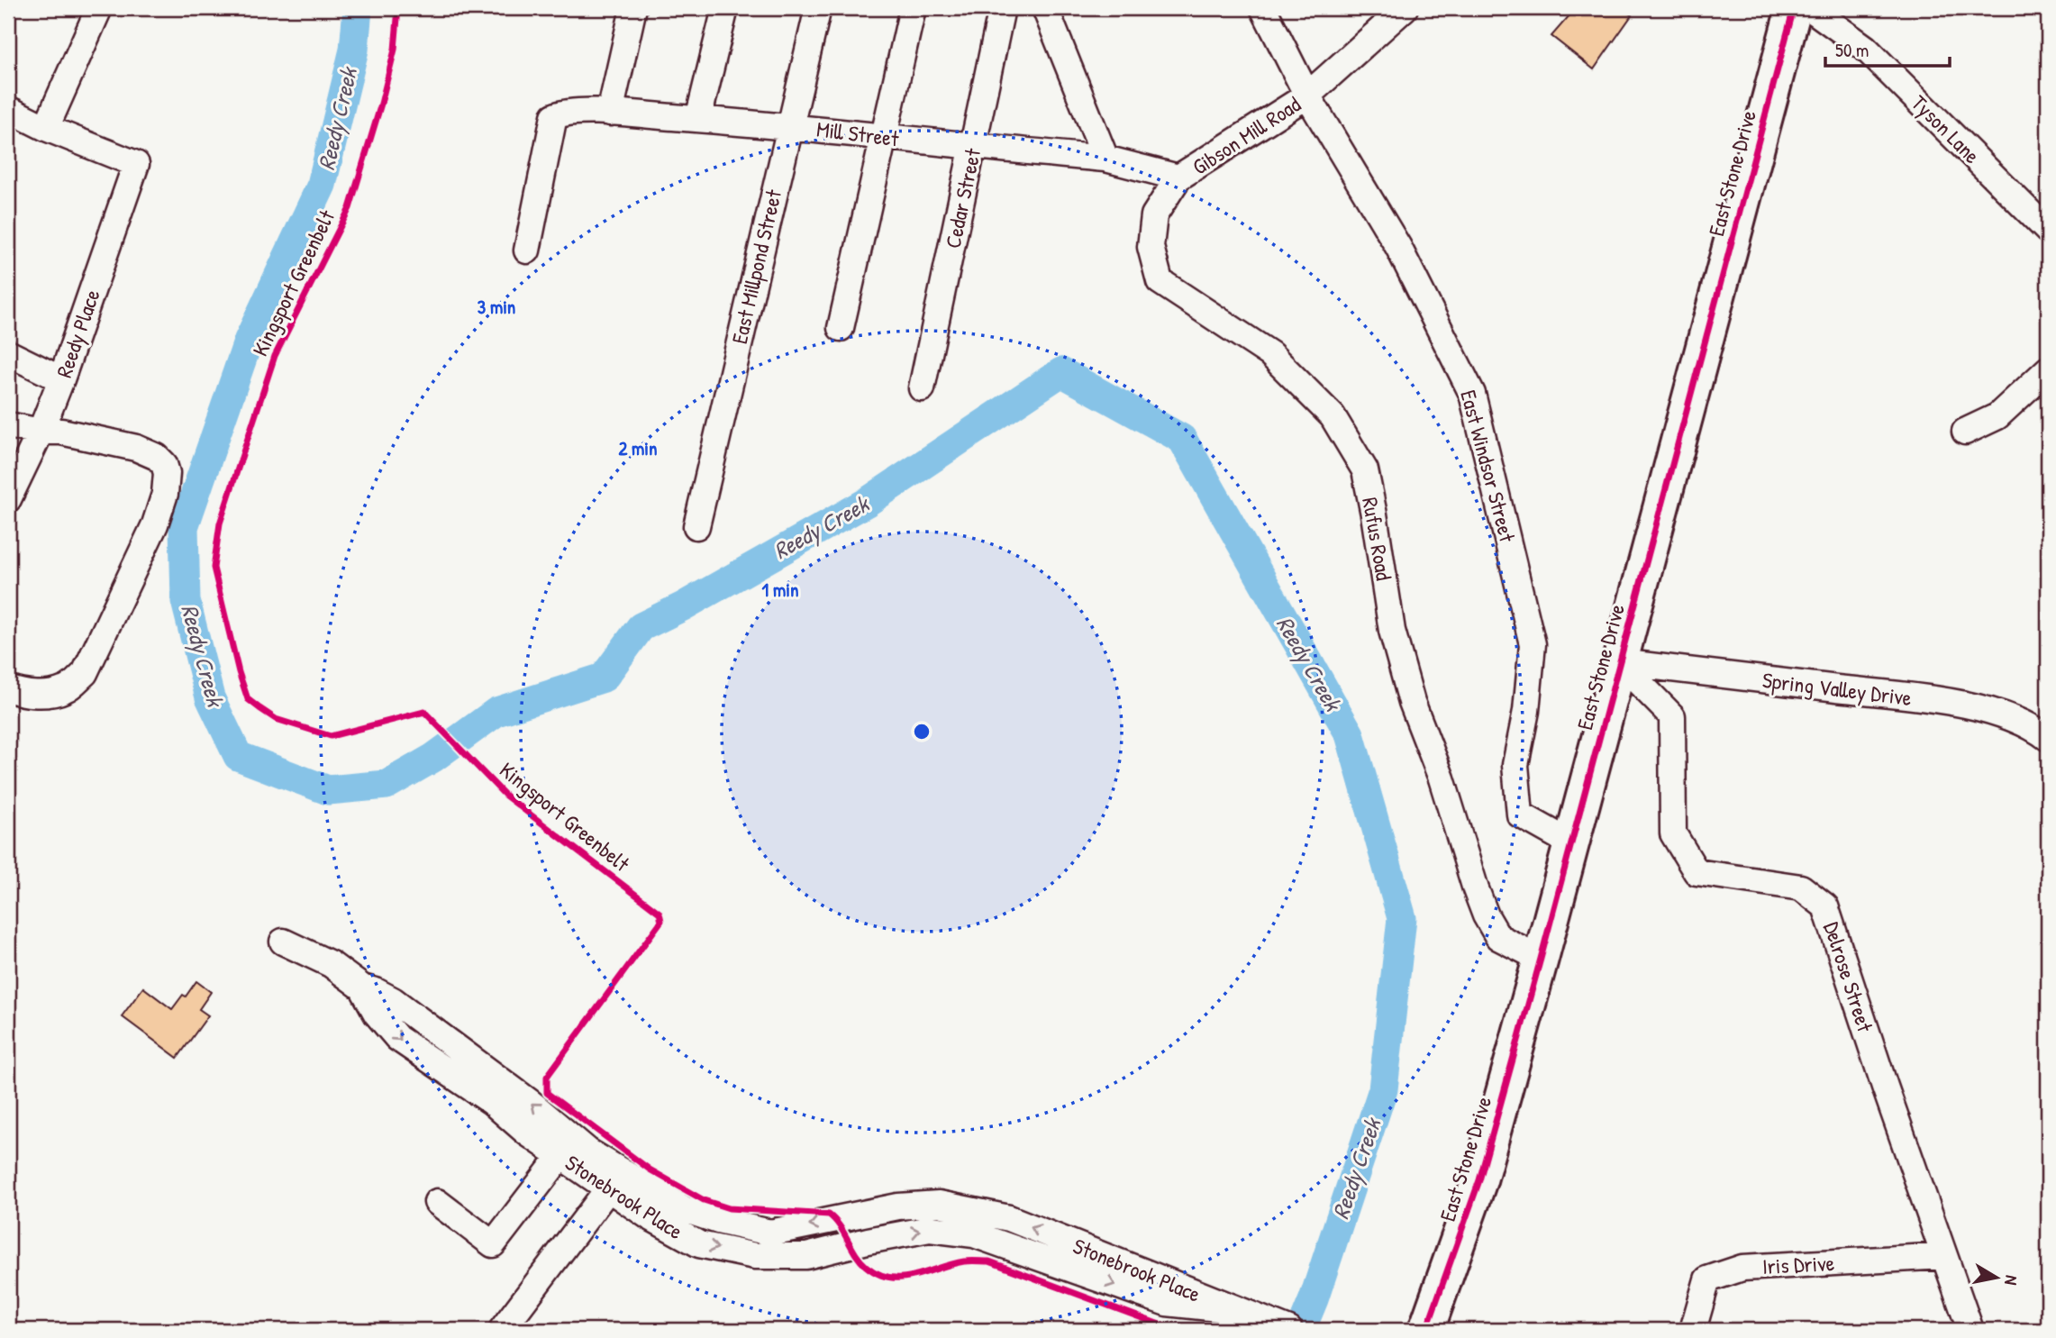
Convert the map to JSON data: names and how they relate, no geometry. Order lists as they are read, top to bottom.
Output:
{
  "streets": {
    "highway": ["East Stone Drive"],
    "street": [
      "Tyson Lane",
      "Mill Street",
      "Gibson Mill Road",
      "Cedar Street",
      "East Millpond Street",
      "Reedy Place",
      "East Windsor Street",
      "Rufus Road",
      "Spring Valley Drive",
      "Delrose Street",
      "Stonebrook Place",
      "Iris Drive"
    ],
    "cycle path": ["Kingsport Greenbelt"]
  },
  "crossings": [
    ["Mill Street", "Gibson Mill Road"],
    ["Mill Street", "Cedar Street"],
    ["Mill Street", "East Millpond Street"],
    ["Gibson Mill Road", "East Windsor Street"],
    ["Gibson Mill Road", "Rufus Road"],
    ["East Stone Drive", "East Windsor Street"],
    ["East Stone Drive", "Rufus Road"],
    ["East Stone Drive", "Spring Valley Drive"],
    ["East Stone Drive", "Delrose Street"],
    ["Spring Valley Drive", "Delrose Street"],
    ["Delrose Street", "Iris Drive"]
  ],
  "water": ["Reedy Creek"],
  "scale_bar": "50 m",
  "north": "right",
  "rings": ["3 min", "2 min", "1 min"]
}
